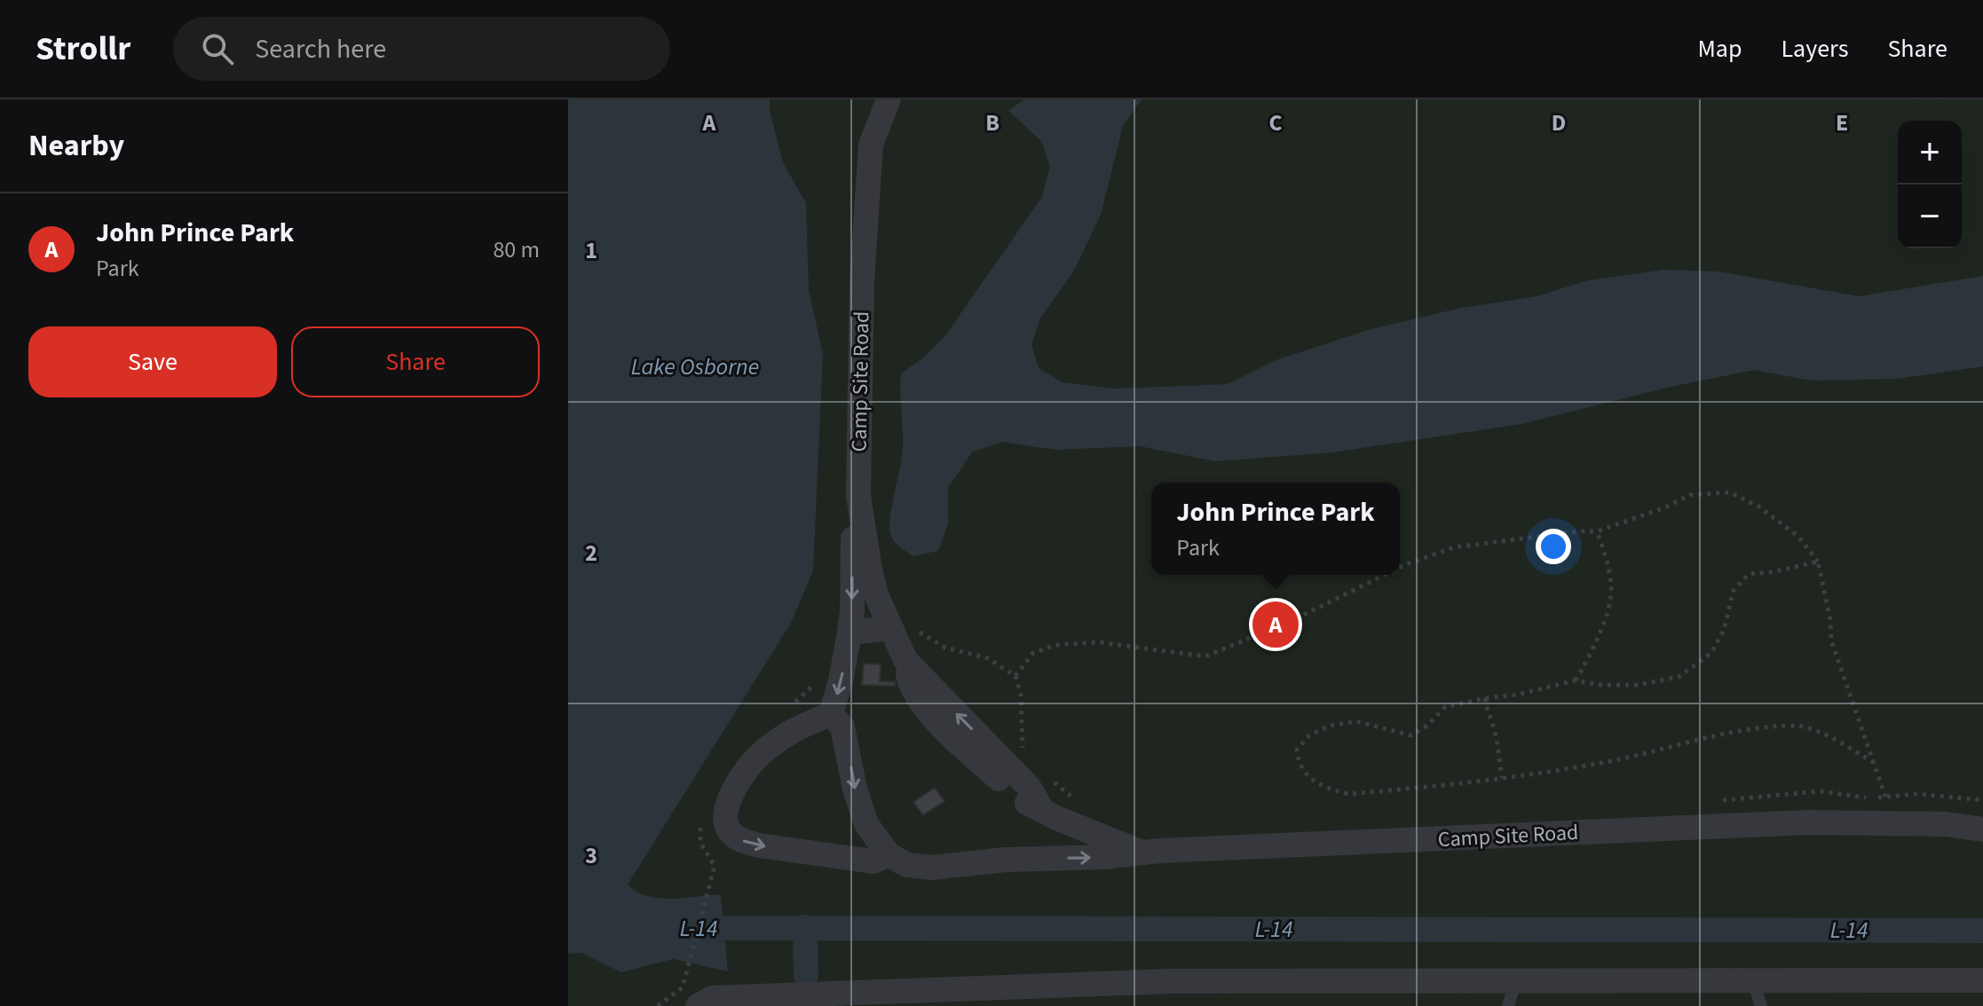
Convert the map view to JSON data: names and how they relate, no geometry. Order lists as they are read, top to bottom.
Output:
{
  "streets": {
    "street": ["Camp Site Road"]
  },
  "water": ["Lake Osborne", "L-14"],
  "page": {
    "header": "Strollr",
    "search": "Search here",
    "nav": ["Map", "Layers", "Share"],
    "heading": "Nearby",
    "map_buttons": ["+", "−"],
    "list": [
      {
        "mark": "A",
        "name": "John Prince Park",
        "note": "Park",
        "value": "80 m"
      }
    ],
    "buttons": ["Save", "Share"],
    "popup": ["John Prince Park", "Park"],
    "pins": "A"
  },
  "grid": {
    "columns": [
      "A",
      "B",
      "C",
      "D",
      "E"
    ],
    "rows": ["1", "2", "3"]
  }
}
